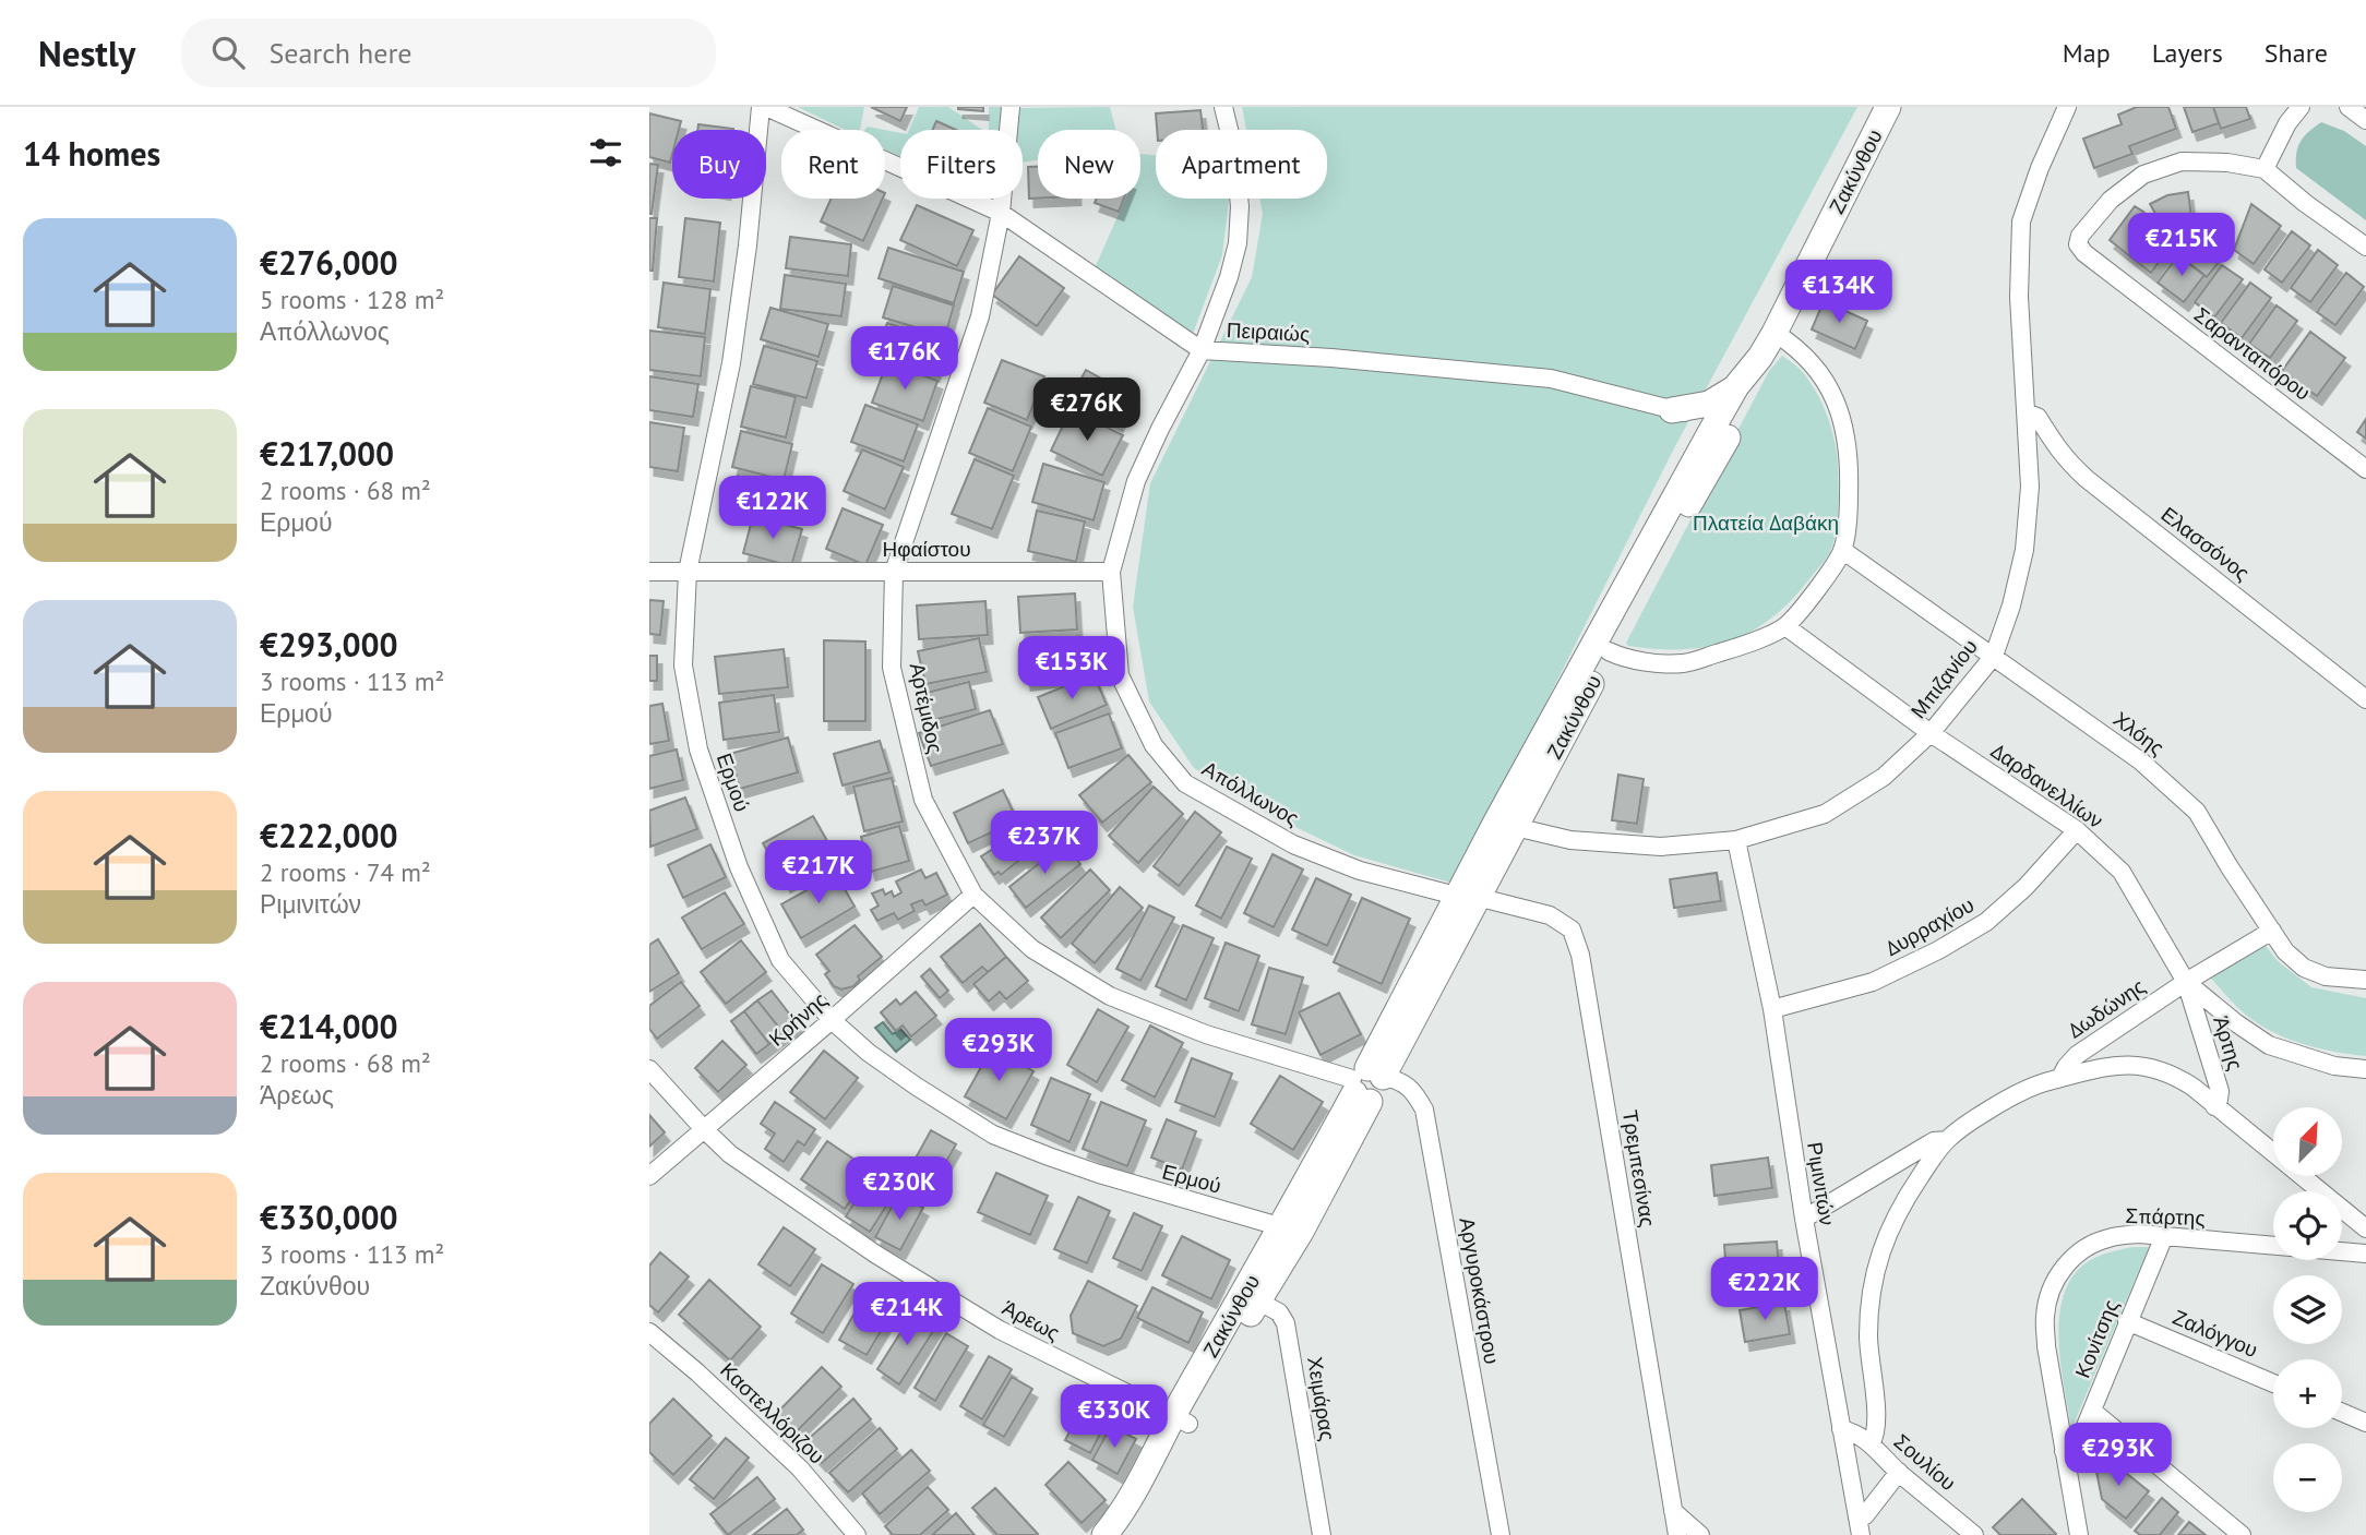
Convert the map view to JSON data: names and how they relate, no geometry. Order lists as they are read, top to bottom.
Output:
{
  "streets": {
    "street": [
      "Ζακύνθου",
      "Πειραιώς",
      "Σαρανταπόρου",
      "Ελασσόνος",
      "Ηφαίστου",
      "Μπιζανίου",
      "Αρτέμιδος",
      "Χλόης",
      "Ερμού",
      "Δαρδανελλίων",
      "Απόλλωνος",
      "Δυρραχίου",
      "Δωδώνης",
      "Κρήνης",
      "Άρτης",
      "Τρεμπεσίνας",
      "Ριμινιτών",
      "Σπάρτης",
      "Αργυροκάστρου",
      "Άρεως",
      "Ζαλόγγου",
      "Κονίτσης",
      "Χειμάρας",
      "Καστελλόριζου",
      "Σουλίου"
    ]
  },
  "crossings": [
    ["Ζακύνθου", "Πειραιώς"],
    ["Ζακύνθου", "Μπιζανίου"],
    ["Ζακύνθου", "Αρτέμιδος"],
    ["Ζακύνθου", "Ερμού"],
    ["Ζακύνθου", "Απόλλωνος"],
    ["Ζακύνθου", "Τρεμπεσίνας"],
    ["Ζακύνθου", "Αργυροκάστρου"],
    ["Ζακύνθου", "Άρεως"],
    ["Ζακύνθου", "Χειμάρας"],
    ["Πειραιώς", "Αρτέμιδος"],
    ["Πειραιώς", "Ερμού"],
    ["Πειραιώς", "Απόλλωνος"],
    ["Ελασσόνος", "Μπιζανίου"],
    ["Ηφαίστου", "Αρτέμιδος"],
    ["Ηφαίστου", "Ερμού"],
    ["Ηφαίστου", "Απόλλωνος"],
    ["Μπιζανίου", "Χλόης"],
    ["Μπιζανίου", "Δαρδανελλίων"],
    ["Μπιζανίου", "Ριμινιτών"],
    ["Αρτέμιδος", "Κρήνης"],
    ["Αρτέμιδος", "Αργυροκάστρου"],
    ["Χλόης", "Δωδώνης"],
    ["Ερμού", "Κρήνης"],
    ["Δαρδανελλίων", "Δυρραχίου"],
    ["Δαρδανελλίων", "Δωδώνης"],
    ["Δαρδανελλίων", "Άρτης"],
    ["Απόλλωνος", "Τρεμπεσίνας"],
    ["Δυρραχίου", "Ριμινιτών"],
    ["Δωδώνης", "Άρτης"],
    ["Δωδώνης", "Ριμινιτών"],
    ["Δωδώνης", "Σουλίου"],
    ["Κρήνης", "Άρεως"],
    ["Ριμινιτών", "Σουλίου"],
    ["Σπάρτης", "Κονίτσης"],
    ["Ζαλόγγου", "Κονίτσης"]
  ],
  "parks": ["Πλατεία Δαβάκη"],
  "north": "top right",
  "page": {
    "header": "Nestly",
    "search": "Search here",
    "nav": ["Map", "Layers", "Share"],
    "heading": "14 homes",
    "chip": [
      "Buy",
      "Rent",
      "Filters",
      "New",
      "Apartment"
    ],
    "list": [
      {
        "name": "€276,000",
        "note": "5 rooms · 128 m² · Απόλλωνος"
      },
      {
        "name": "€217,000",
        "note": "2 rooms · 68 m² · Ερμού"
      },
      {
        "name": "€293,000",
        "note": "3 rooms · 113 m² · Ερμού"
      },
      {
        "name": "€222,000",
        "note": "2 rooms · 74 m² · Ριμινιτών"
      },
      {
        "name": "€214,000",
        "note": "2 rooms · 68 m² · Άρεως"
      },
      {
        "name": "€330,000",
        "note": "3 rooms · 113 m² · Ζακύνθου"
      }
    ],
    "price": [
      "€215K",
      "€134K",
      "€176K",
      "€276K",
      "€122K",
      "€153K",
      "€237K",
      "€217K",
      "€293K",
      "€230K",
      "€222K",
      "€214K",
      "€330K",
      "€293K"
    ],
    "map_buttons": ["+", "−"]
  }
}
